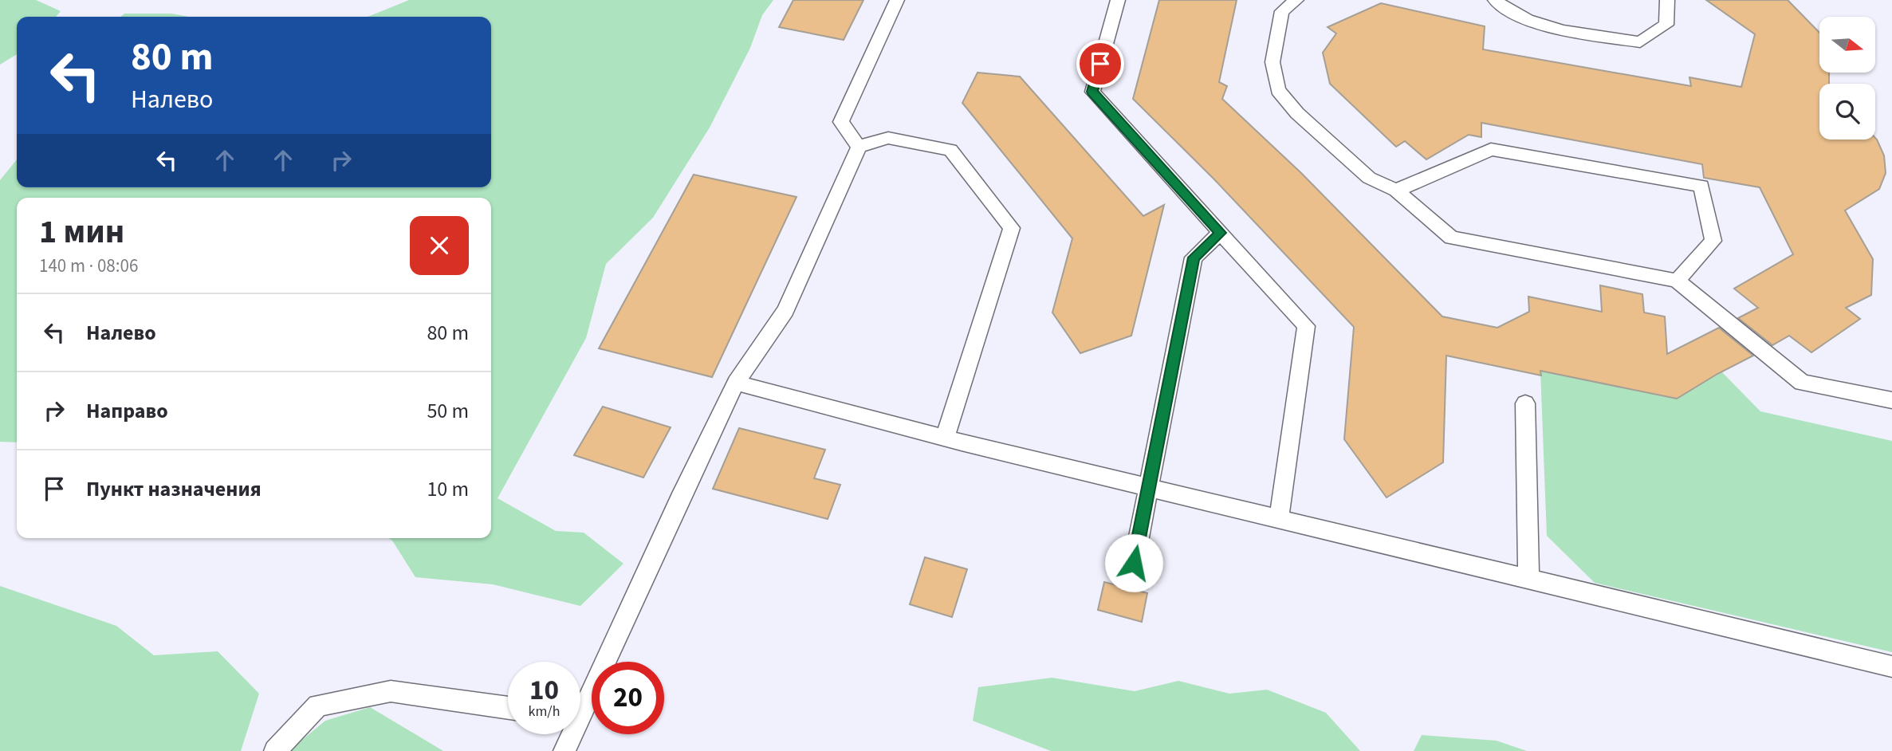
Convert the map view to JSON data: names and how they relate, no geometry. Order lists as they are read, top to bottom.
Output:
{
  "north": "right",
  "page": {
    "turn": ["80 m", "Налево"],
    "heading": ["1 мин", "140 m · 08:06"],
    "list": [
      {
        "name": "Налево",
        "value": "80 m"
      },
      {
        "name": "Направо",
        "value": "50 m"
      },
      {
        "name": "Пункт назначения",
        "value": "10 m"
      }
    ],
    "speed": "10 km/h",
    "limit": "20"
  }
}
